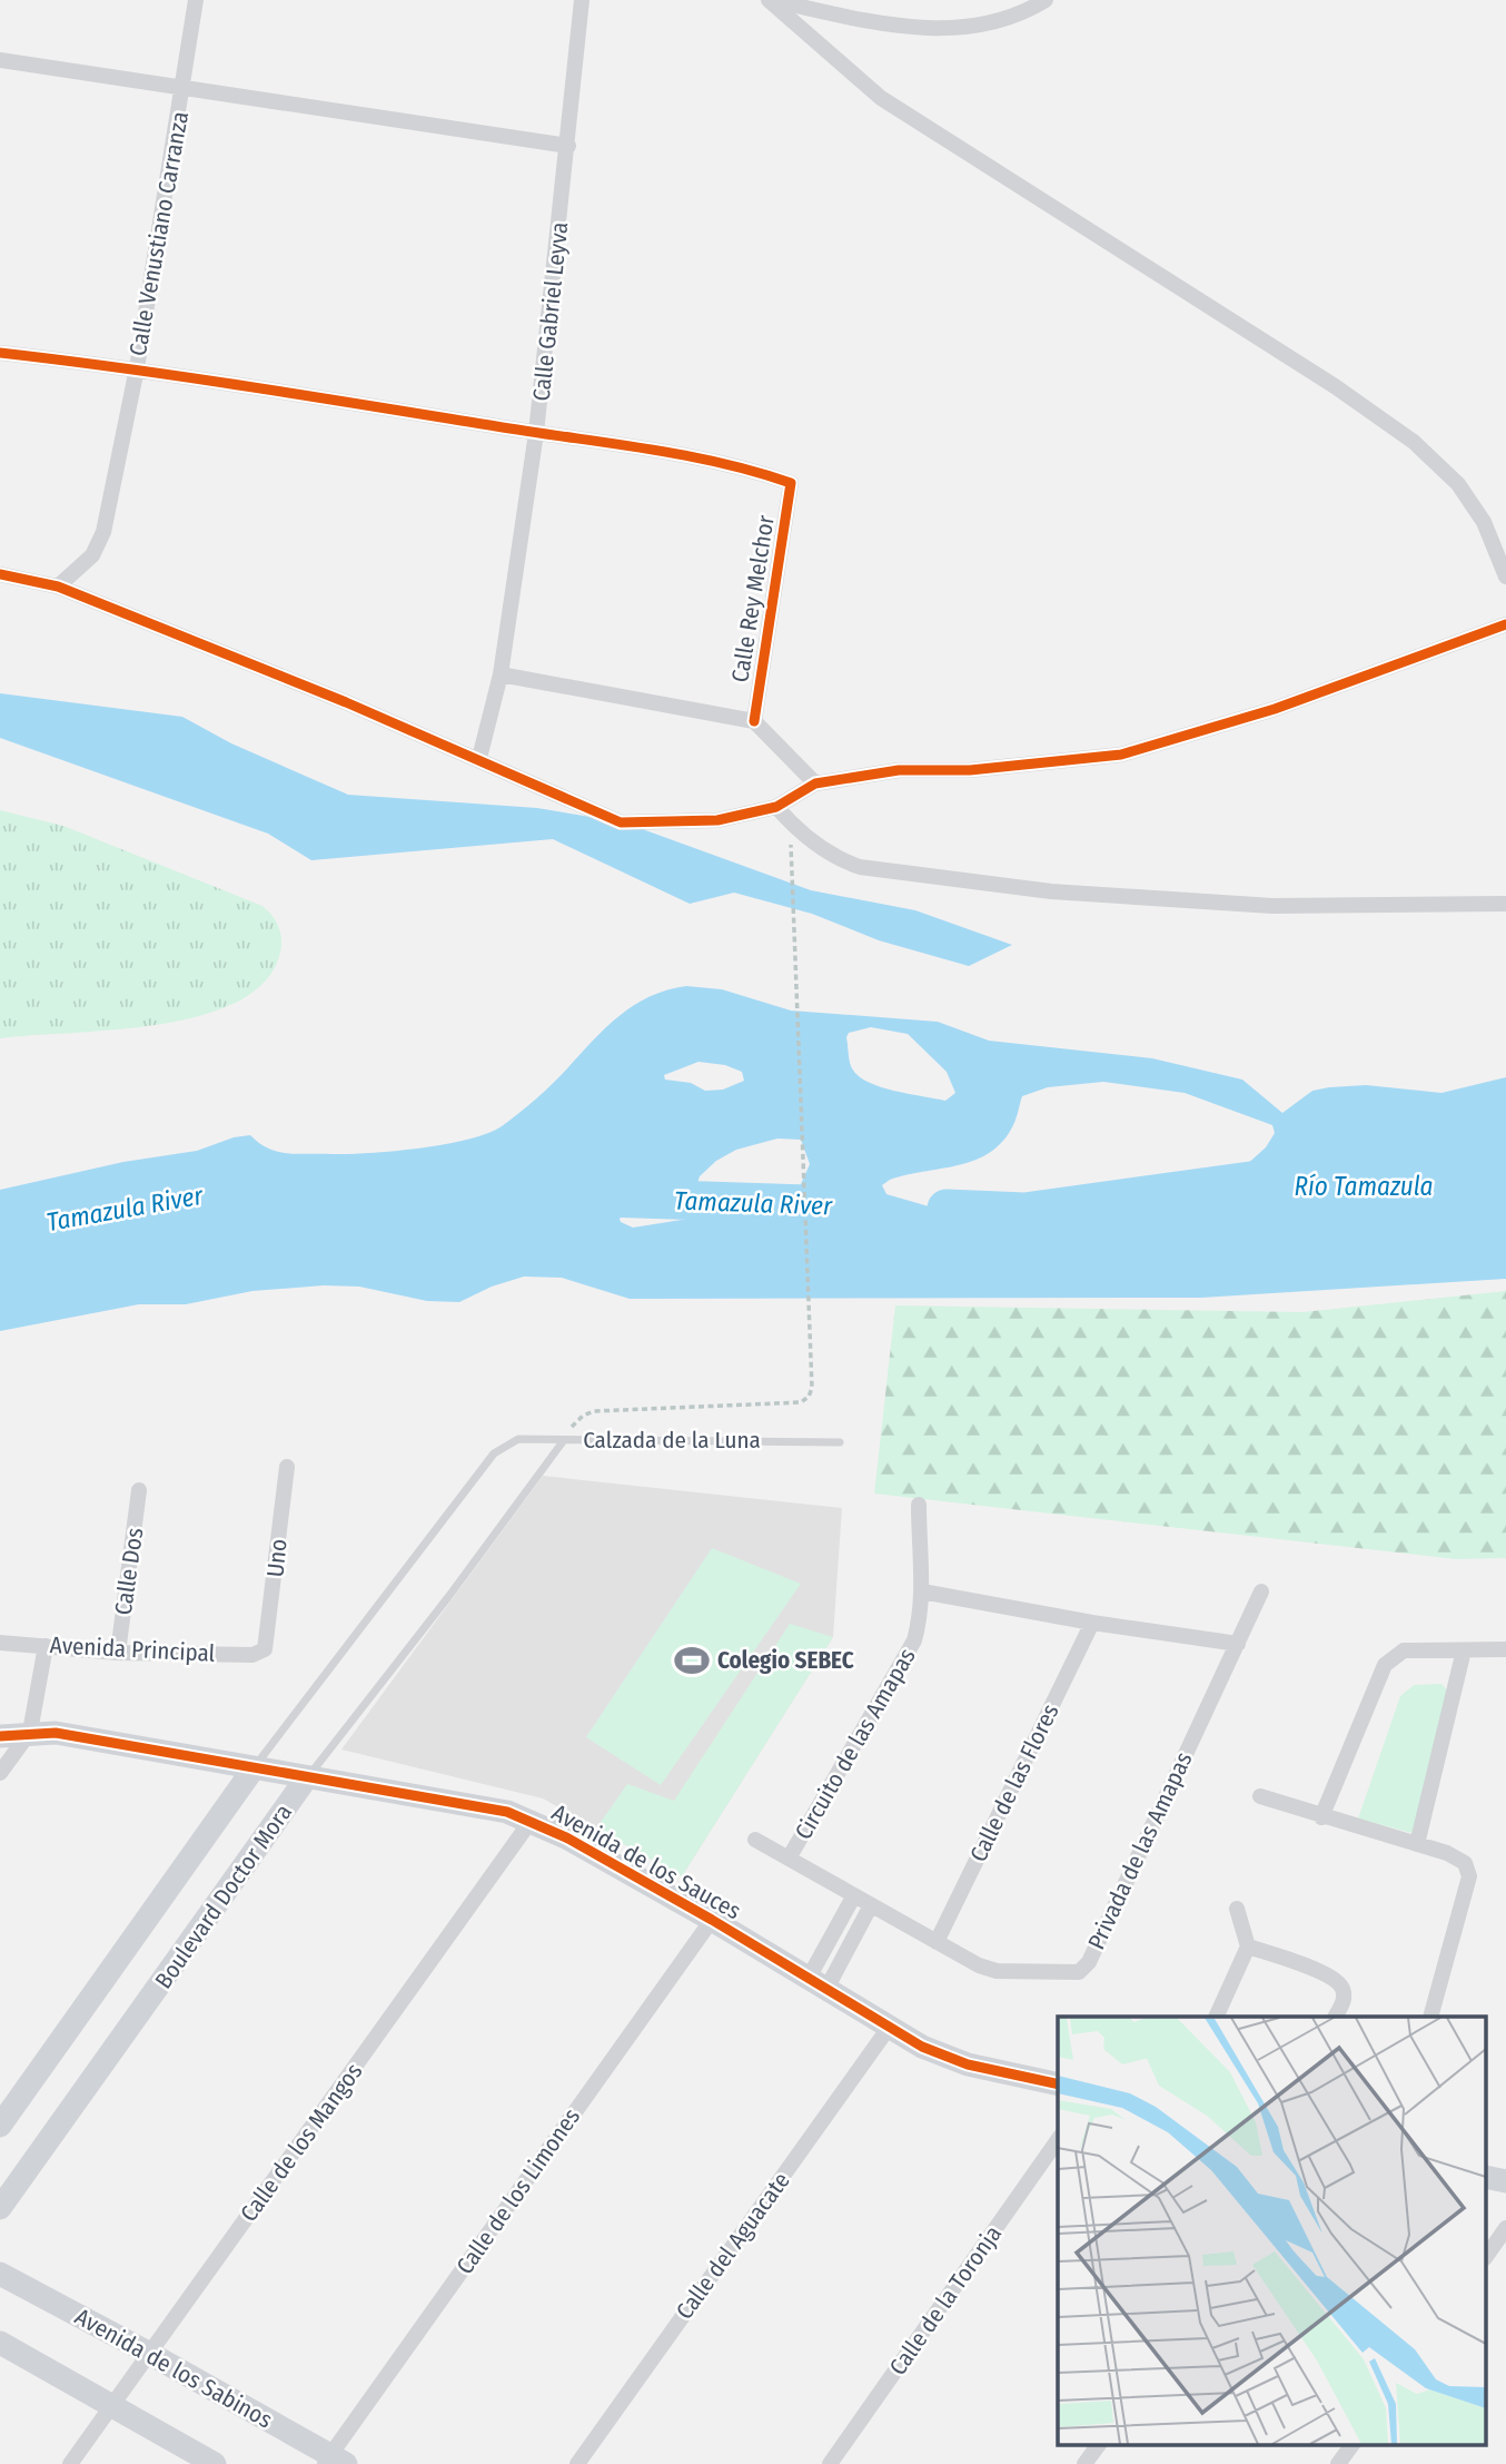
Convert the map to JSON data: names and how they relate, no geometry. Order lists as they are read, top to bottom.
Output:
{
  "streets": {
    "street": [
      "Calle Venustiano Carranza",
      "Calle Gabriel Leyva",
      "Calle Rey Melchor",
      "Uno",
      "Calle Dos",
      "Avenida Principal",
      "Circuito de las Amapas",
      "Calle de las Flores",
      "Privada de las Amapas",
      "Avenida de los Sauces",
      "Boulevard Doctor Mora",
      "Calle de los Mangos",
      "Calle de los Limones",
      "Calle del Aguacate",
      "Calle de la Toronja",
      "Avenida de los Sabinos"
    ],
    "lane": ["Calzada de la Luna"]
  },
  "crossings": [
    ["Calle Gabriel Leyva", "Calle Rey Melchor"],
    ["Calzada de la Luna", "Boulevard Doctor Mora"],
    ["Uno", "Avenida Principal"],
    ["Calle Dos", "Avenida Principal"],
    ["Circuito de las Amapas", "Calle de las Flores"],
    ["Circuito de las Amapas", "Privada de las Amapas"],
    ["Calle de las Flores", "Privada de las Amapas"],
    ["Avenida de los Sauces", "Boulevard Doctor Mora"],
    ["Avenida de los Sauces", "Calle de los Mangos"],
    ["Avenida de los Sauces", "Calle de los Limones"],
    ["Avenida de los Sauces", "Calle del Aguacate"],
    ["Calle de los Mangos", "Avenida de los Sabinos"],
    ["Calle de los Limones", "Avenida de los Sabinos"]
  ],
  "water": ["Río Tamazula", "Tamazula River"],
  "places": {
    "sports": ["Colegio SEBEC"]
  }
}
